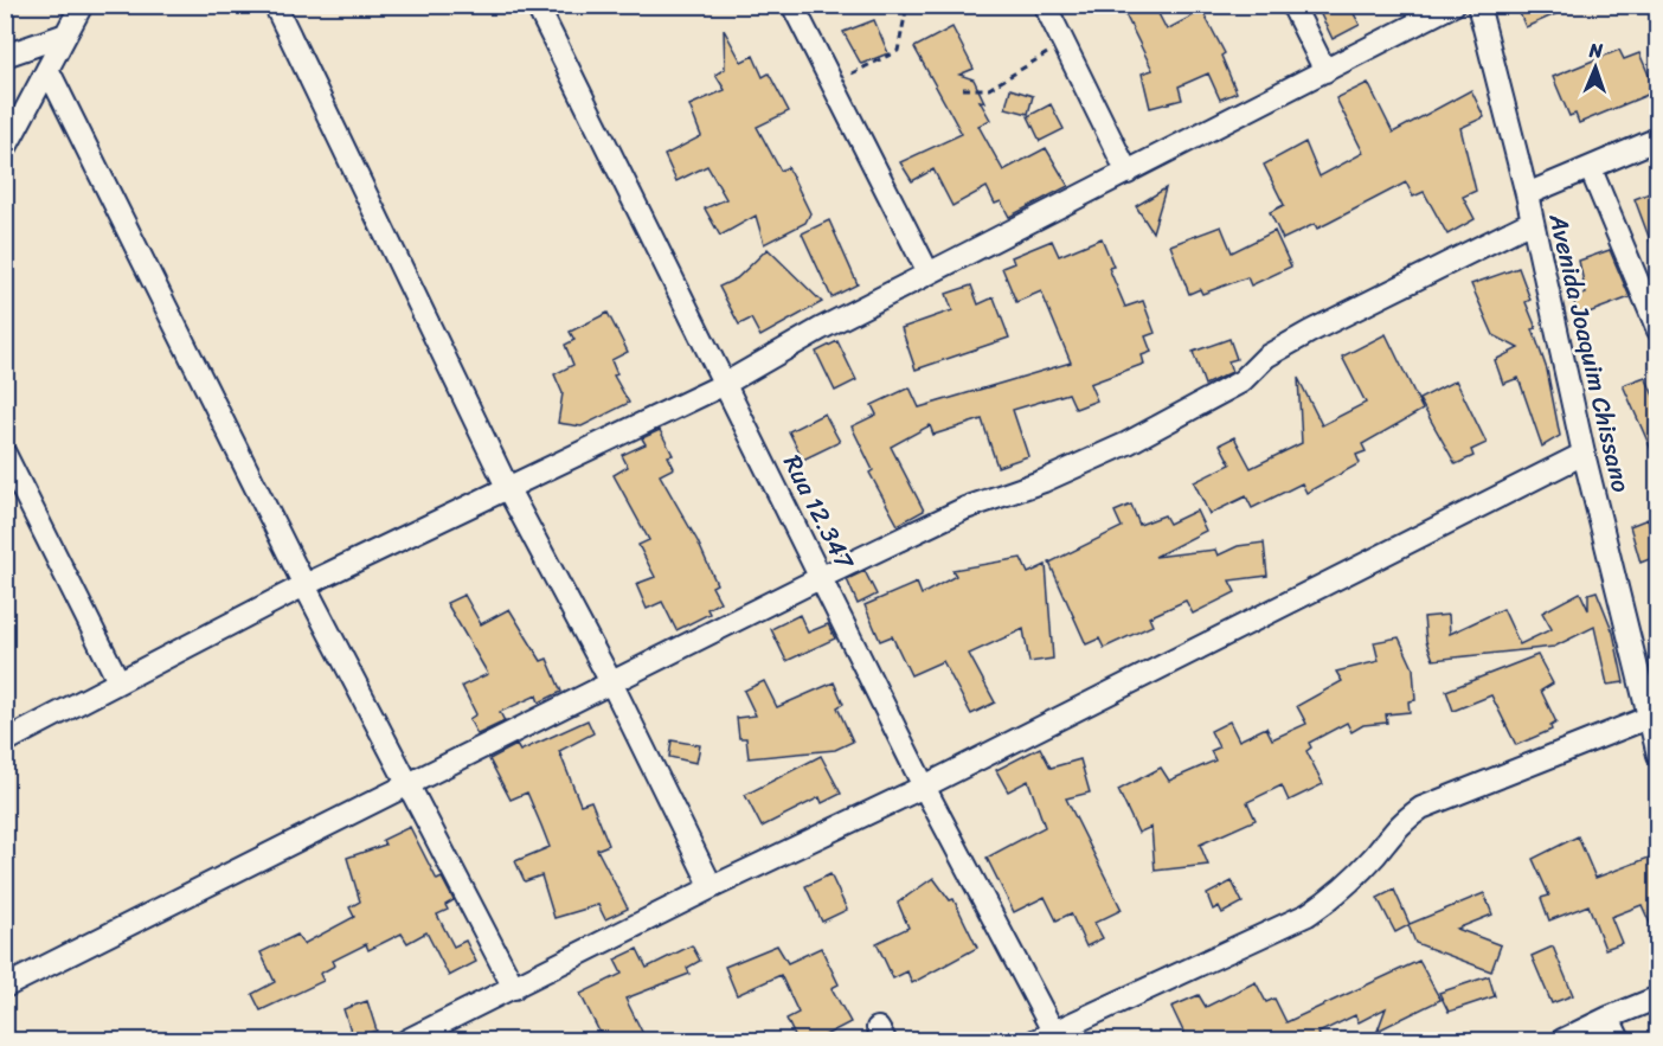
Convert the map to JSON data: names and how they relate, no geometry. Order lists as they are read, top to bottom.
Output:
{
  "streets": {
    "street": ["Avenida Joaquim Chissano", "Rua 12.347"]
  },
  "north": "top"
}
